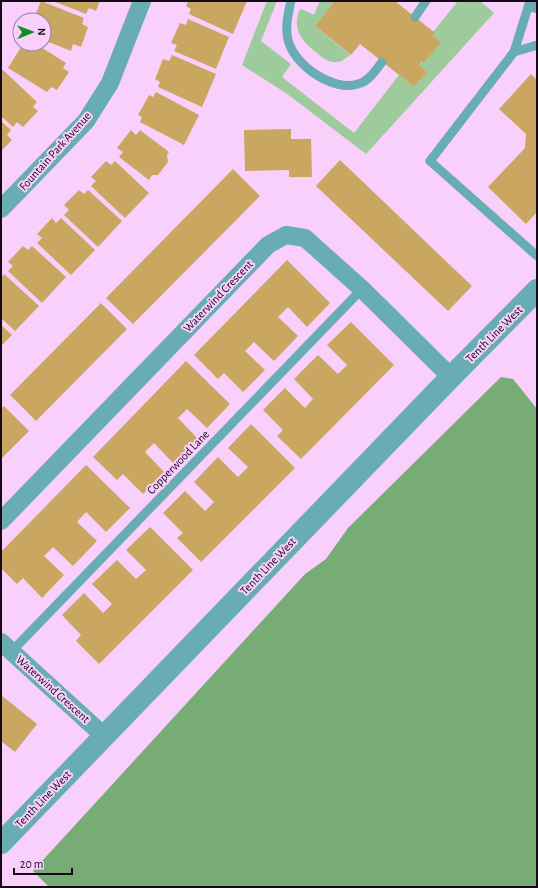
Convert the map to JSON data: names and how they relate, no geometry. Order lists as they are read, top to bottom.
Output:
{
  "streets": {
    "street": ["Fountain Park Avenue", "Waterwind Crescent", "Tenth Line West"],
    "lane": ["Copperwood Lane"]
  },
  "crossings": [
    ["Waterwind Crescent", "Tenth Line West"],
    ["Waterwind Crescent", "Copperwood Lane"]
  ],
  "scale_bar": "20 m",
  "north": "right"
}
